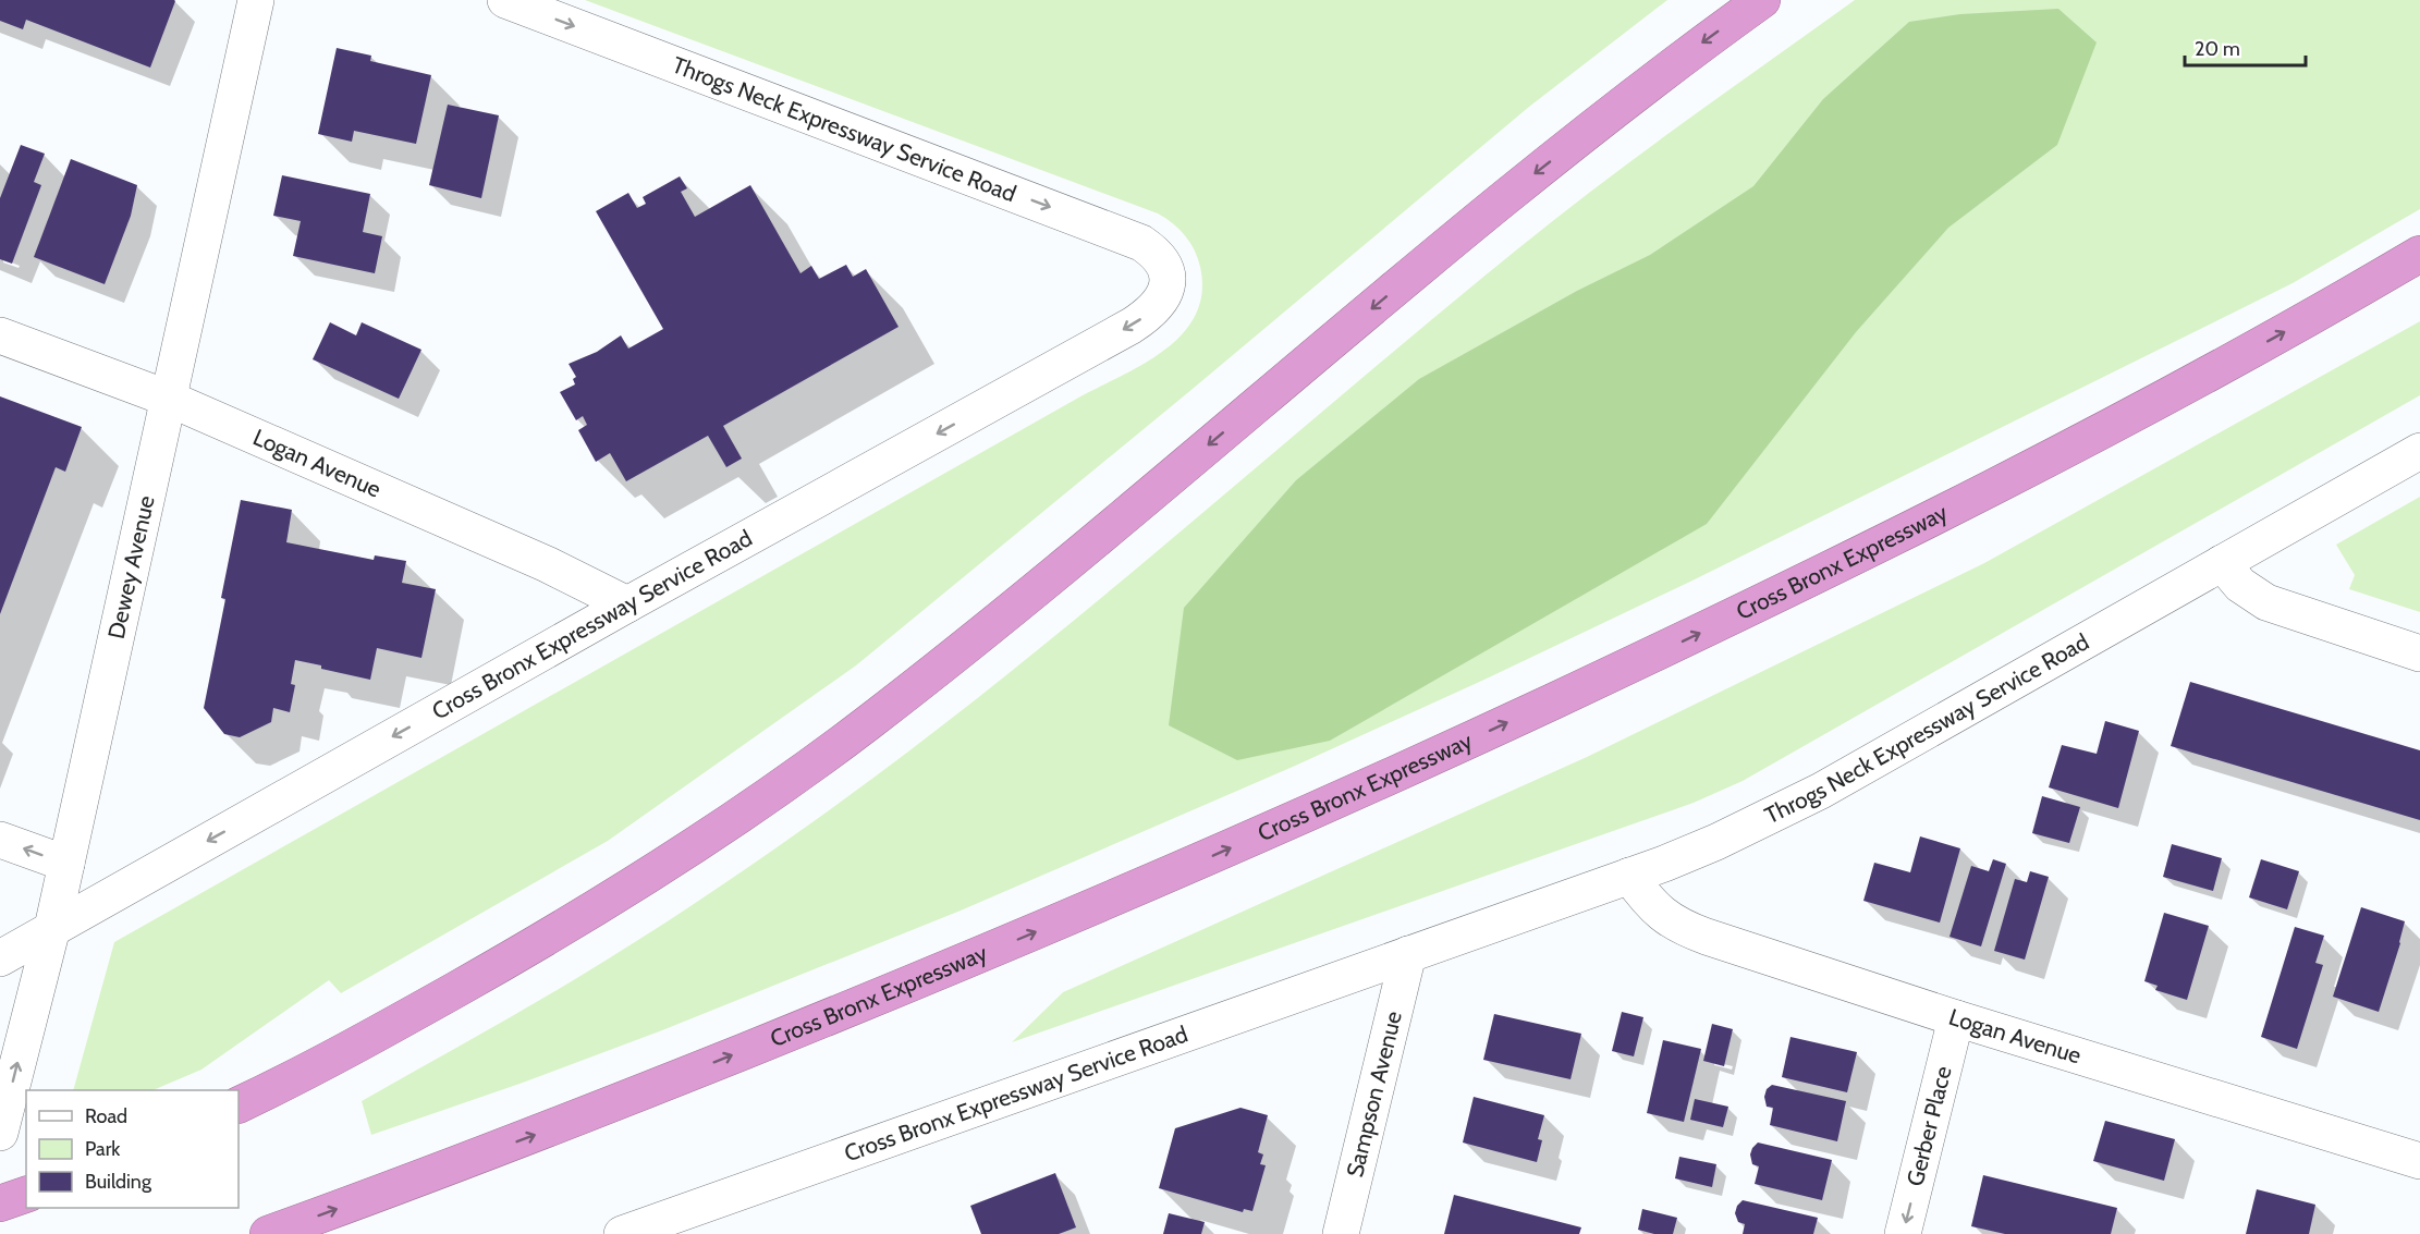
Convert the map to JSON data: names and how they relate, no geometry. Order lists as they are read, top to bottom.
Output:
{
  "streets": {
    "highway": ["Cross Bronx Expressway"],
    "street": [
      "Throgs Neck Expressway Service Road",
      "Logan Avenue",
      "Dewey Avenue",
      "Cross Bronx Expressway Service Road",
      "Sampson Avenue",
      "Gerber Place"
    ]
  },
  "crossings": [
    ["Throgs Neck Expressway Service Road", "Logan Avenue"],
    ["Throgs Neck Expressway Service Road", "Cross Bronx Expressway Service Road"],
    ["Throgs Neck Expressway Service Road", "Sampson Avenue"],
    ["Logan Avenue", "Dewey Avenue"],
    ["Logan Avenue", "Cross Bronx Expressway Service Road"],
    ["Logan Avenue", "Gerber Place"],
    ["Dewey Avenue", "Cross Bronx Expressway Service Road"],
    ["Cross Bronx Expressway Service Road", "Sampson Avenue"]
  ],
  "one_way": ["Throgs Neck Expressway Service Road", "Cross Bronx Expressway Service Road", "Gerber Place"],
  "legend": ["Road", "Park", "Building"],
  "scale_bar": "20 m"
}
